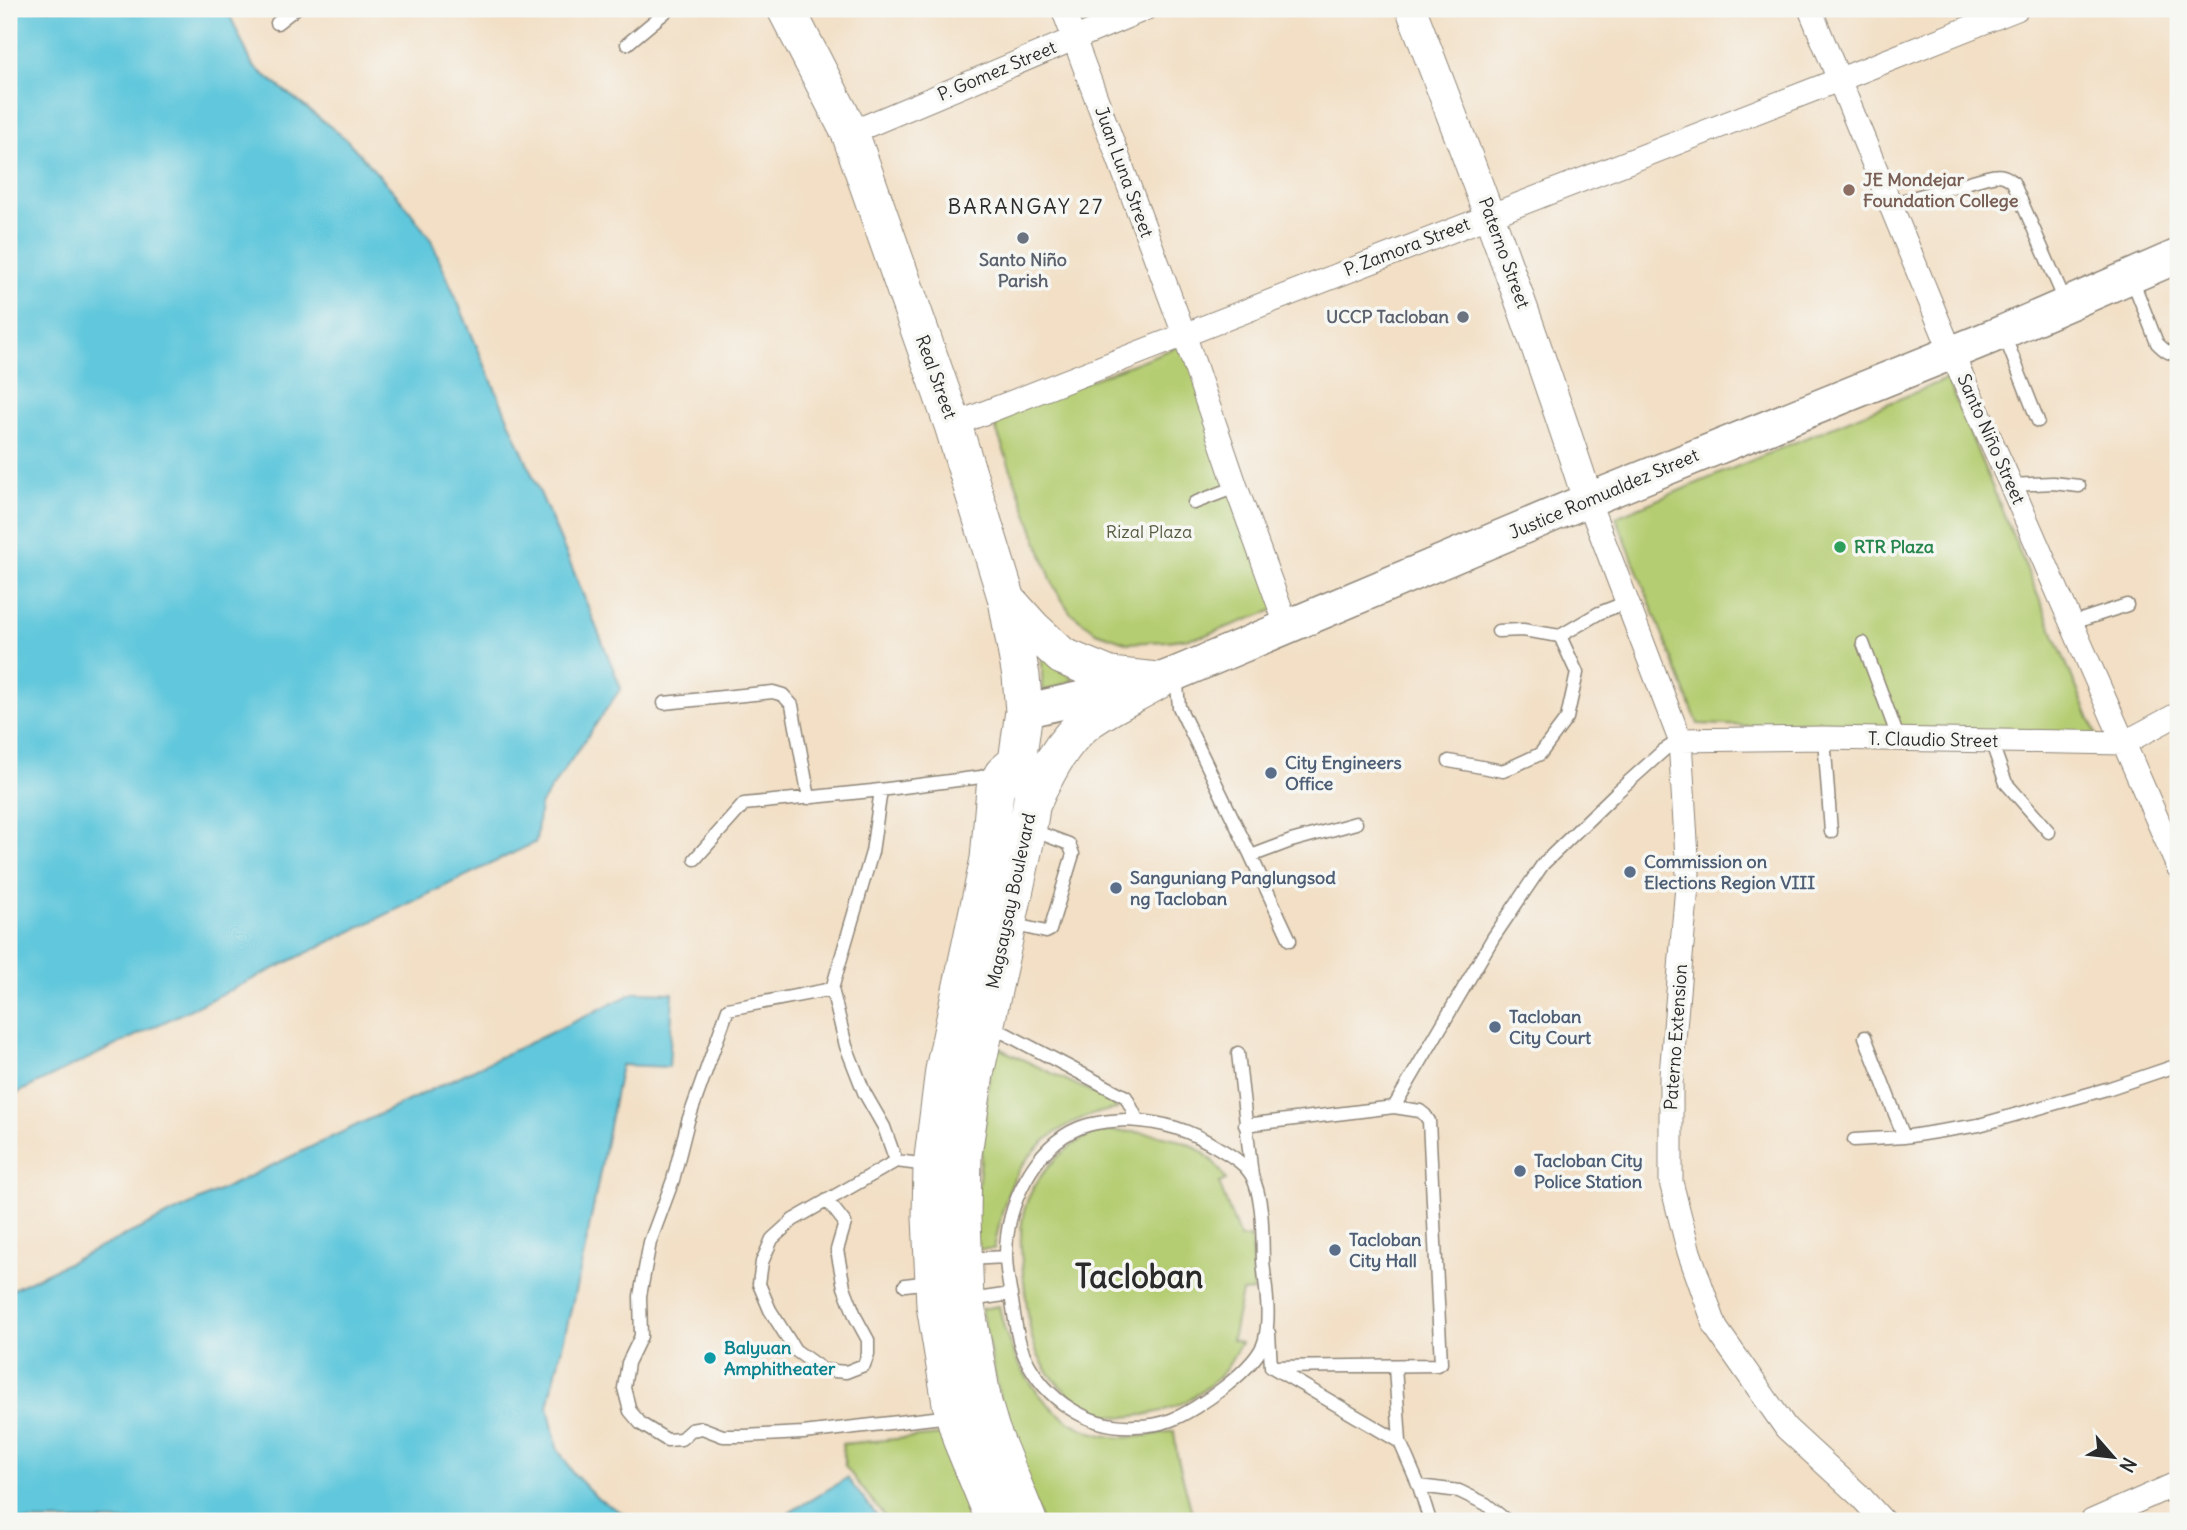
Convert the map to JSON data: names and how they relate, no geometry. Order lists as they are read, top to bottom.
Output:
{
  "streets": {
    "main road": ["Real Street", "Justice Romualdez Street", "Magsaysay Boulevard"],
    "street": [
      "P. Gomez Street",
      "Juan Luna Street",
      "P. Zamora Street",
      "Paterno Street",
      "Santo Niño Street",
      "T. Claudio Street",
      "Paterno Extension"
    ]
  },
  "crossings": [
    ["P. Gomez Street", "Juan Luna Street"],
    ["P. Gomez Street", "Real Street"],
    ["Juan Luna Street", "P. Zamora Street"],
    ["Juan Luna Street", "Justice Romualdez Street"],
    ["P. Zamora Street", "Paterno Street"],
    ["P. Zamora Street", "Real Street"],
    ["P. Zamora Street", "Santo Niño Street"],
    ["Paterno Street", "Justice Romualdez Street"],
    ["Paterno Street", "Paterno Extension"],
    ["Real Street", "Justice Romualdez Street"],
    ["Real Street", "Magsaysay Boulevard"],
    ["Santo Niño Street", "Justice Romualdez Street"],
    ["Santo Niño Street", "T. Claudio Street"],
    ["Justice Romualdez Street", "Paterno Extension"],
    ["T. Claudio Street", "Paterno Extension"]
  ],
  "districts": ["BARANGAY 27", "Tacloban"],
  "parks": ["Rizal Plaza"],
  "places": [
    "JE Mondejar Foundation College",
    "Santo Niño Parish",
    "UCCP Tacloban",
    "RTR Plaza",
    "City Engineers Office",
    "Commission on Elections Region VIII",
    "Sanguniang Panglungsod ng Tacloban",
    "Tacloban City Court",
    "Tacloban City Police Station",
    "Tacloban City Hall",
    "Balyuan Amphitheater"
  ],
  "north": "bottom right"
}
